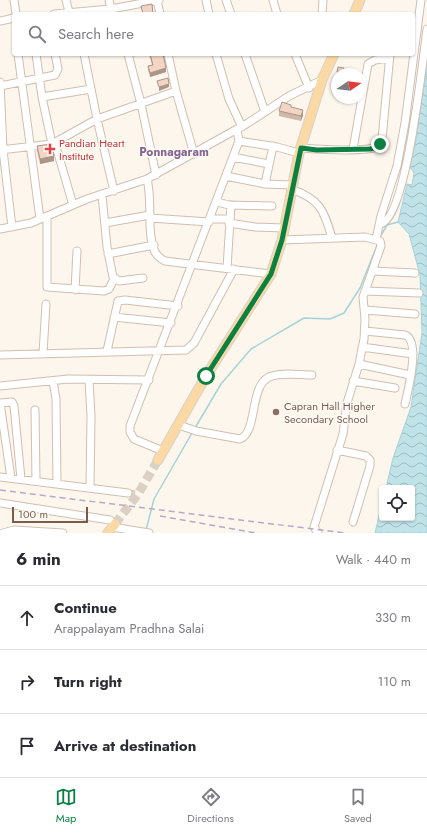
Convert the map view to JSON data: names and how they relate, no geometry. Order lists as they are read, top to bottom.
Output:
{
  "districts": ["Ponnagaram"],
  "places": {
    "health": ["Pandian Heart Institute"],
    "other": ["Capran Hall Higher Secondary School"]
  },
  "scale_bar": "100 m",
  "north": "right",
  "page": {
    "search": "Search here",
    "scale": "100 m",
    "heading": ["6 min", "Walk · 440 m"],
    "list": [
      ["Continue", "Arappalayam Pradhna Salai", "330 m"],
      ["Turn right", "110 m"],
      "Arrive at destination"
    ],
    "nav": ["Map", "Directions", "Saved"]
  }
}
